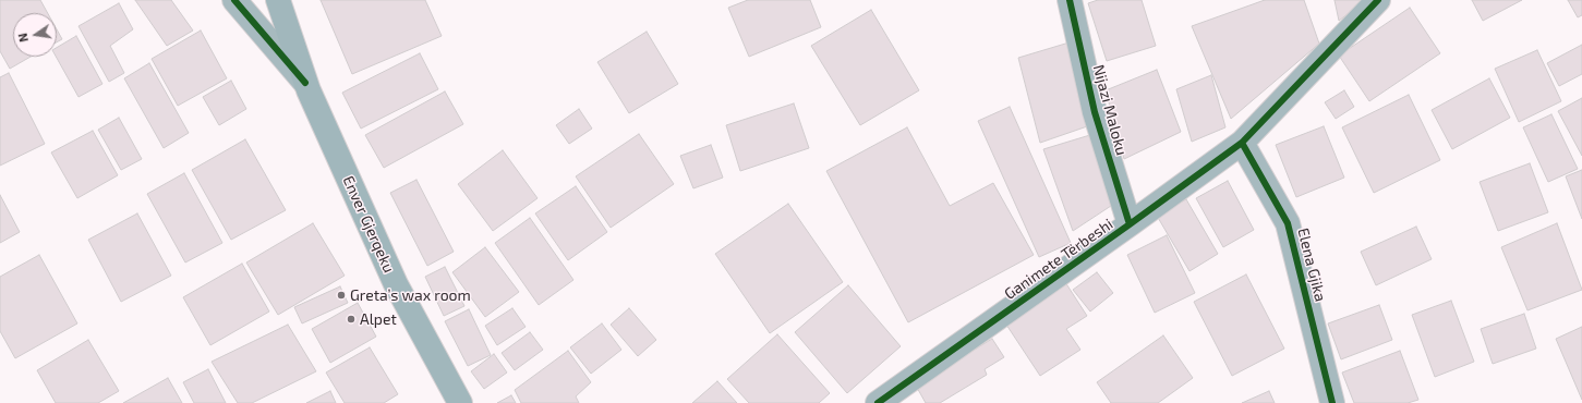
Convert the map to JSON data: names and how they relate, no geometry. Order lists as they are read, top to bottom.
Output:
{
  "streets": {
    "main road": ["Enver Gjerqeku"],
    "street": ["Nijazi Maloku", "Ganimete Tërbeshi", "Elena Gjika"]
  },
  "crossings": [
    ["Nijazi Maloku", "Ganimete Tërbeshi"],
    ["Ganimete Tërbeshi", "Elena Gjika"]
  ],
  "places": ["Greta’s wax room", "Alpet"],
  "north": "left"
}
